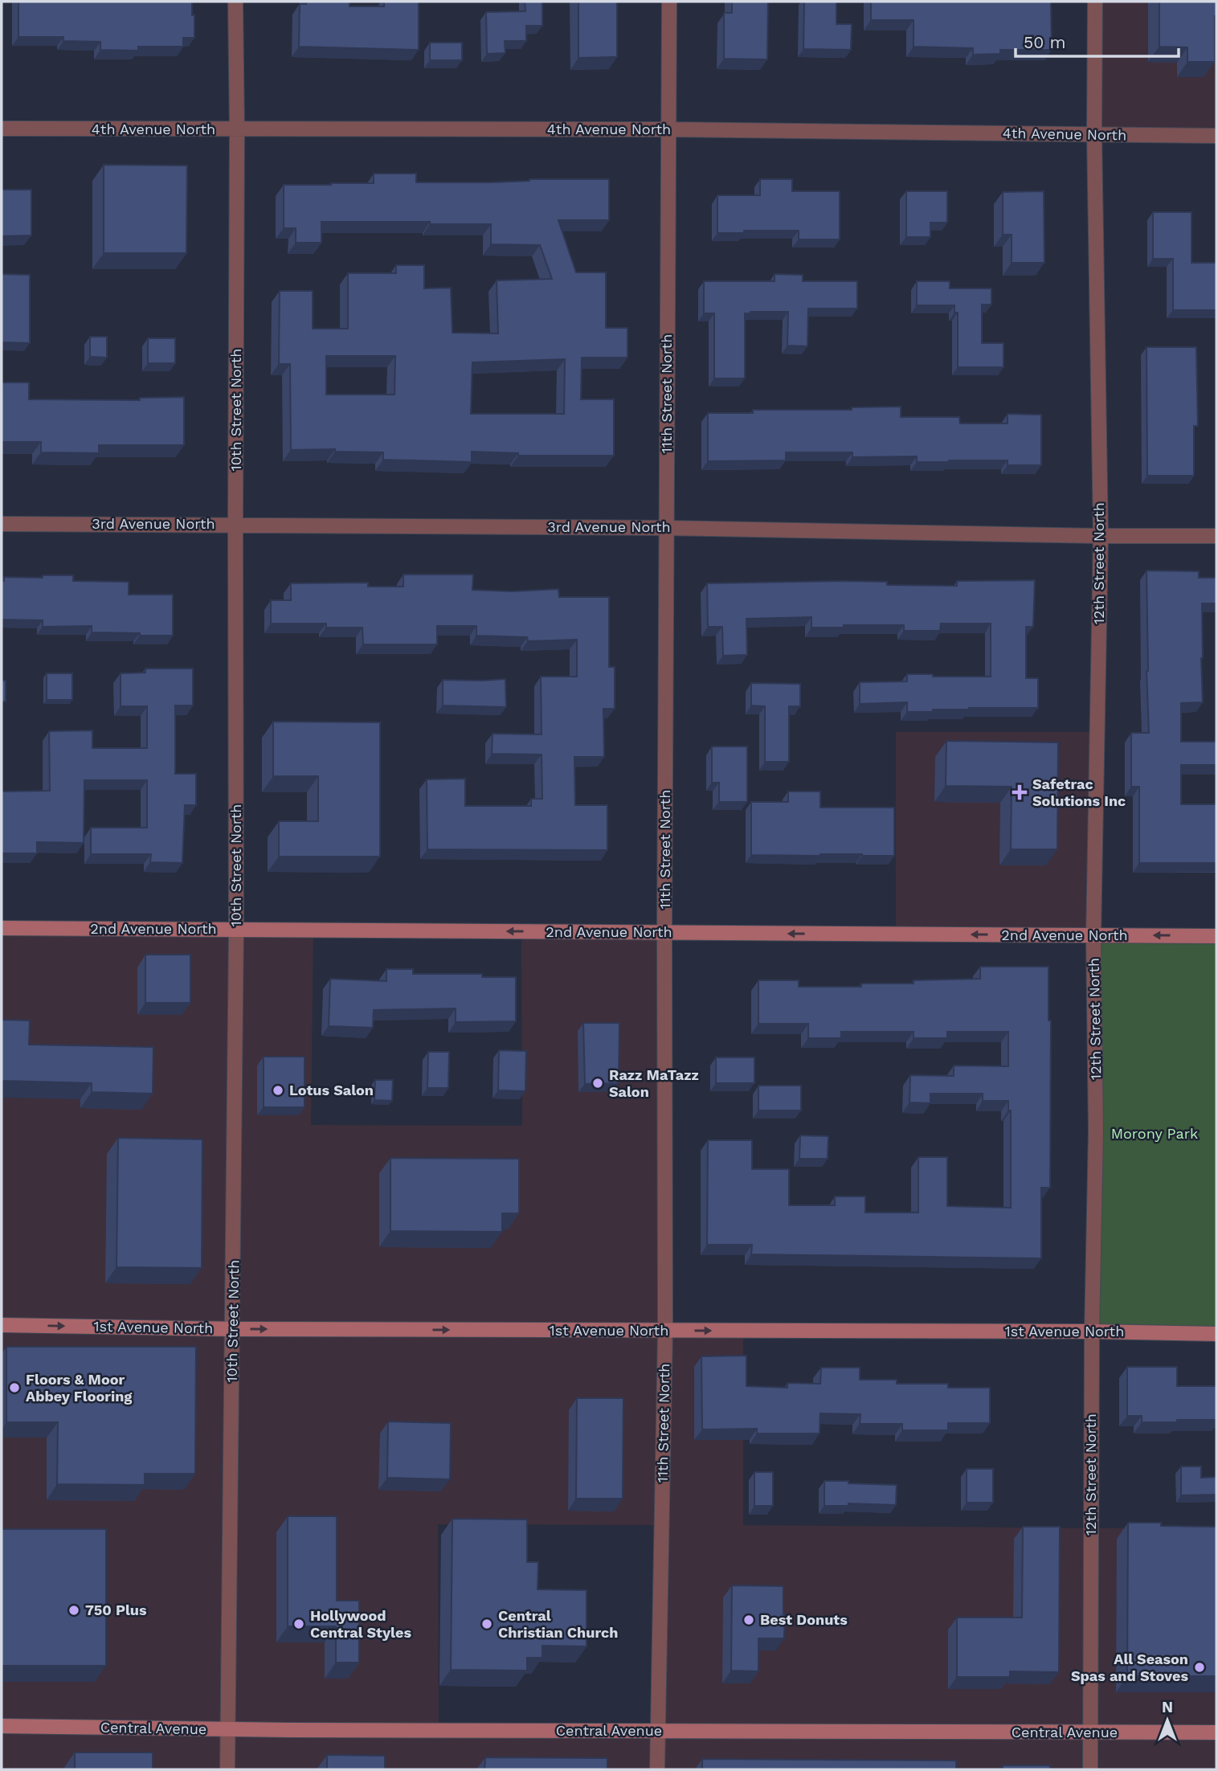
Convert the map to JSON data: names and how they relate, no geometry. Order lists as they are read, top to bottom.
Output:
{
  "streets": {
    "main road": ["2nd Avenue North", "1st Avenue North", "Central Avenue"],
    "street": [
      "4th Avenue North",
      "11th Street North",
      "10th Street North",
      "3rd Avenue North",
      "12th Street North"
    ]
  },
  "crossings": [
    ["4th Avenue North", "11th Street North"],
    ["4th Avenue North", "10th Street North"],
    ["4th Avenue North", "12th Street North"],
    ["11th Street North", "3rd Avenue North"],
    ["11th Street North", "2nd Avenue North"],
    ["11th Street North", "1st Avenue North"],
    ["11th Street North", "Central Avenue"],
    ["10th Street North", "3rd Avenue North"],
    ["10th Street North", "2nd Avenue North"],
    ["10th Street North", "1st Avenue North"],
    ["10th Street North", "Central Avenue"],
    ["3rd Avenue North", "12th Street North"],
    ["12th Street North", "2nd Avenue North"],
    ["12th Street North", "1st Avenue North"],
    ["12th Street North", "Central Avenue"]
  ],
  "one_way": ["2nd Avenue North", "1st Avenue North"],
  "parks": ["Morony Park"],
  "places": {
    "health": ["Safetrac Solutions Inc"],
    "other": [
      "Razz MaTazz Salon",
      "Lotus Salon",
      "Floors & Moor Abbey Flooring",
      "750 Plus",
      "Best Donuts",
      "Hollywood Central Styles",
      "Central Christian Church",
      "All Season Spas and Stoves"
    ]
  },
  "scale_bar": "50 m",
  "north": "top"
}
